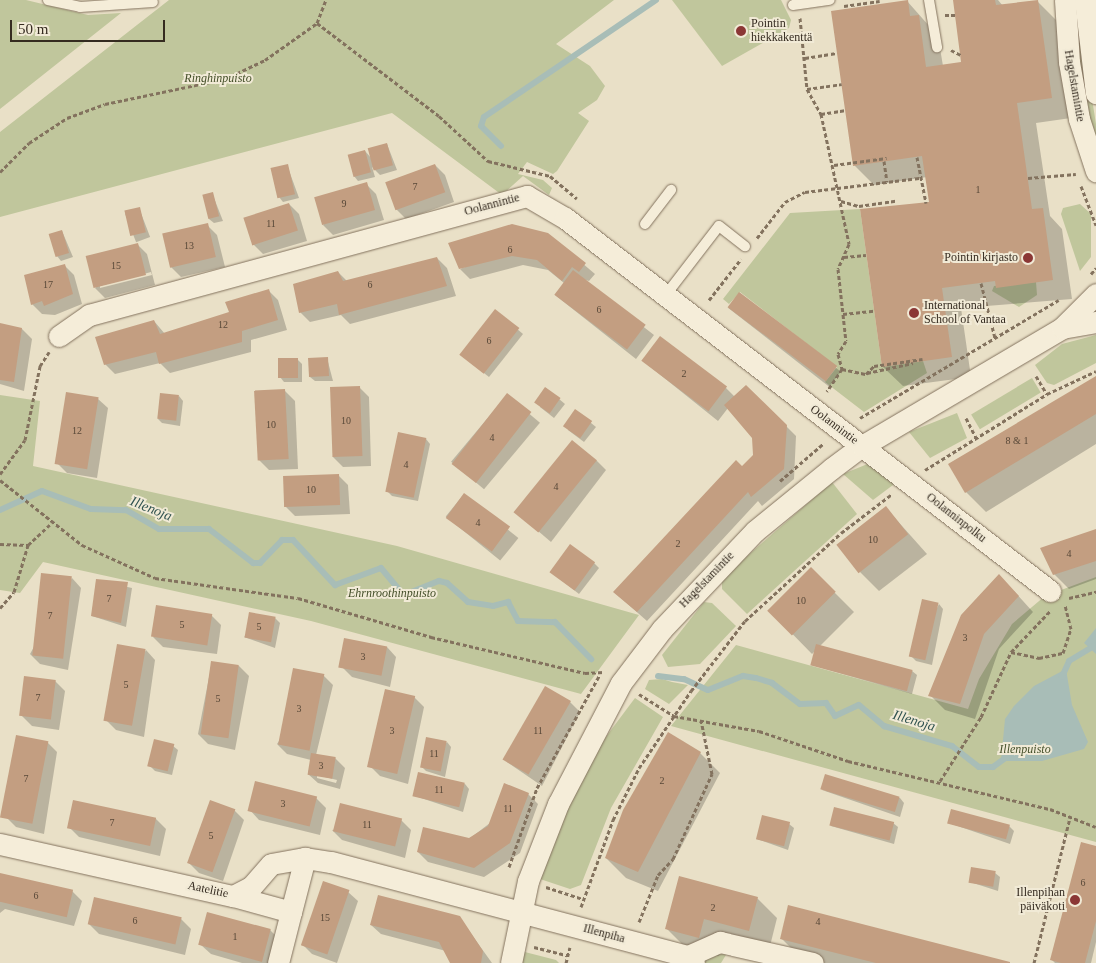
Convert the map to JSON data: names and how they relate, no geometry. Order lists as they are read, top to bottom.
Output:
{
  "streets": {
    "street": [
      "Hagelstamintie",
      "Oolannintie",
      "Oolanninpolku",
      "Aatelitie",
      "Illenpiha"
    ]
  },
  "crossings": [
    ["Hagelstamintie", "Oolannintie"],
    ["Hagelstamintie", "Oolanninpolku"],
    ["Hagelstamintie", "Aatelitie"],
    ["Hagelstamintie", "Illenpiha"],
    ["Oolannintie", "Oolanninpolku"],
    ["Aatelitie", "Illenpiha"]
  ],
  "water": ["Illenoja"],
  "parks": ["Ringhinpuisto", "Ehrnroothinpuisto", "Illenpuisto"],
  "places": [
    "Pointin hiekkakenttä",
    "Pointin kirjasto",
    "International School of Vantaa",
    "Illenpihan päiväkoti"
  ],
  "house_numbers": [
    "7",
    "1",
    "9",
    "11",
    "13",
    "6",
    "15",
    "17",
    "6",
    "6",
    "12",
    "6",
    "2",
    "10",
    "10",
    "12",
    "4",
    "8 & 1",
    "4",
    "4",
    "10",
    "4",
    "10",
    "2",
    "4",
    "7",
    "10",
    "7",
    "5",
    "5",
    "3",
    "3",
    "5",
    "7",
    "5",
    "3",
    "3",
    "11",
    "11",
    "3",
    "7",
    "2",
    "11",
    "3",
    "11",
    "7",
    "11",
    "5",
    "6",
    "6",
    "2",
    "15",
    "6",
    "4",
    "1"
  ],
  "scale_bar": "50 m"
}
